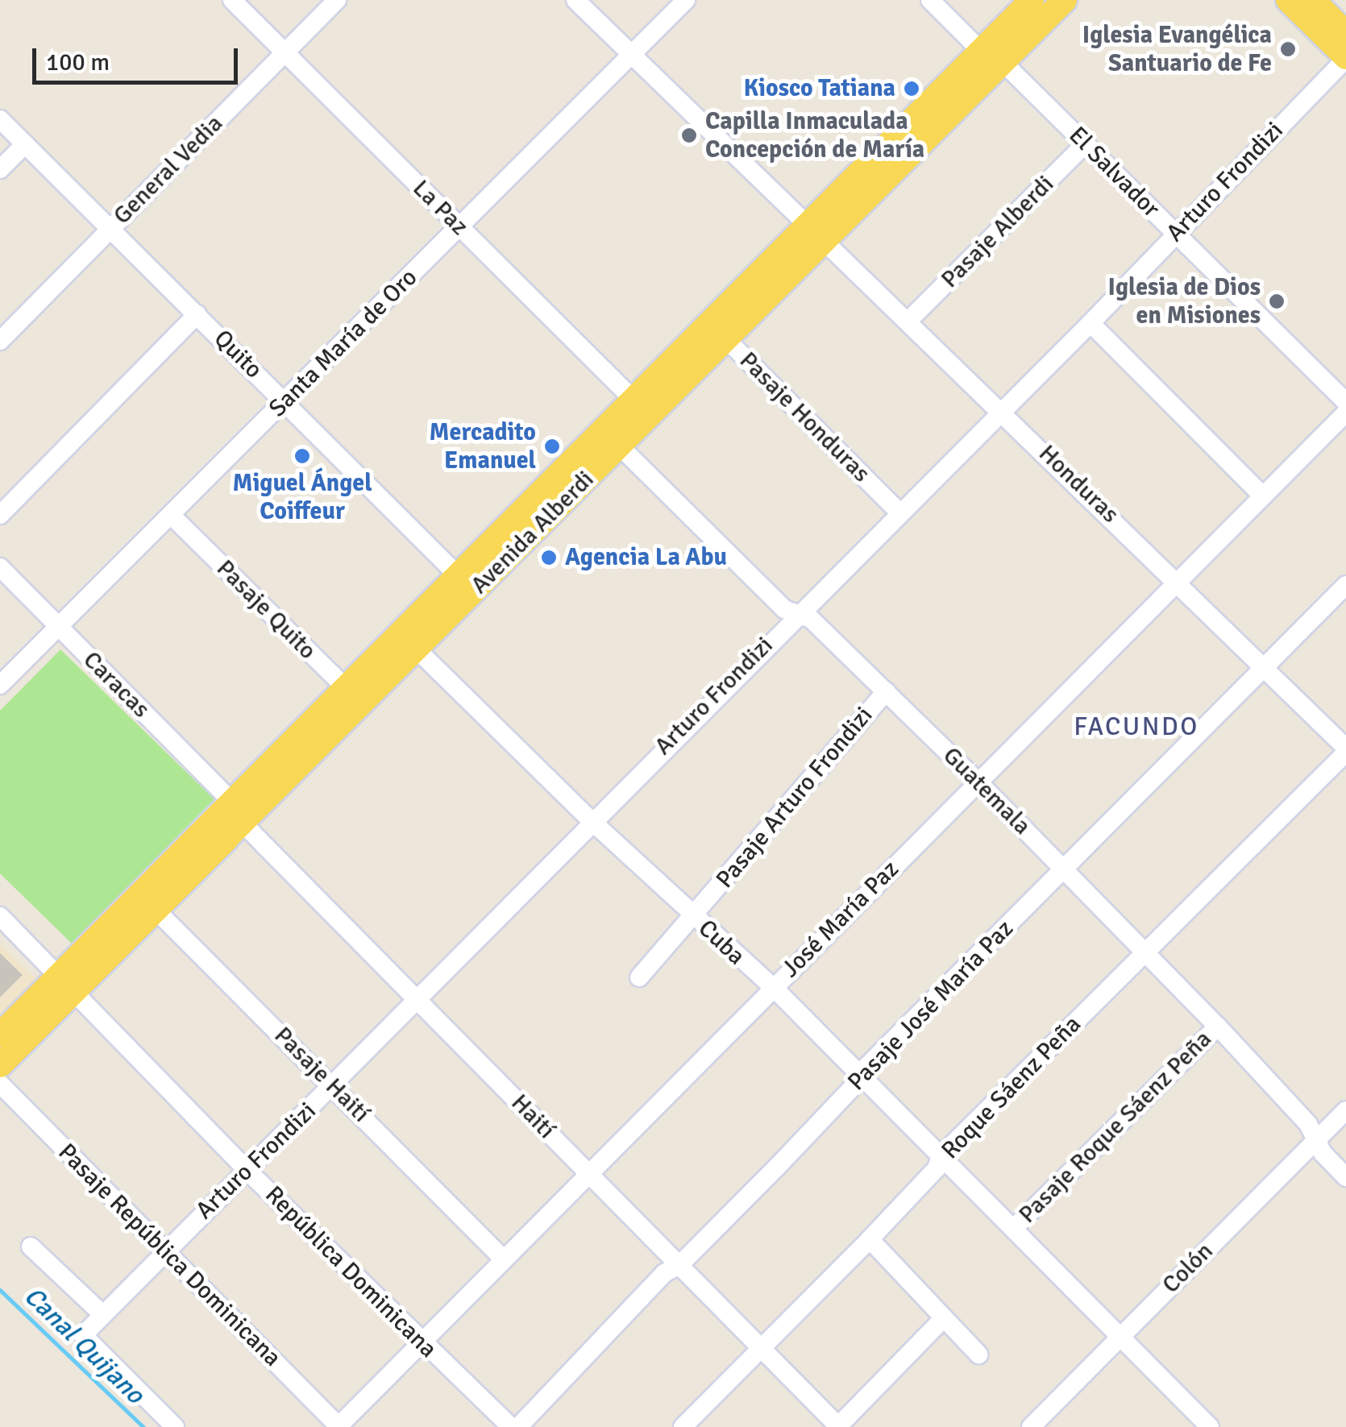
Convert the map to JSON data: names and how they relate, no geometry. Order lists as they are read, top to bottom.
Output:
{
  "streets": {
    "main road": ["Avenida Alberdi"],
    "street": [
      "General Vedia",
      "El Salvador",
      "Arturo Frondizi",
      "La Paz",
      "Pasaje Alberdi",
      "Santa María de Oro",
      "Quito",
      "Pasaje Honduras",
      "Honduras",
      "Pasaje Quito",
      "Caracas",
      "Guatemala",
      "Pasaje Arturo Frondizi",
      "José María Paz",
      "Cuba",
      "Pasaje José María Paz",
      "Pasaje Haití",
      "Roque Sáenz Peña",
      "Haití",
      "Pasaje Roque Sáenz Peña",
      "Pasaje República Dominicana",
      "Colón",
      "República Dominicana"
    ]
  },
  "crossings": [
    ["General Vedia", "La Paz"],
    ["General Vedia", "Quito"],
    ["El Salvador", "Arturo Frondizi"],
    ["El Salvador", "Pasaje Alberdi"],
    ["El Salvador", "Avenida Alberdi"],
    ["Arturo Frondizi", "Pasaje Honduras"],
    ["Arturo Frondizi", "Honduras"],
    ["Arturo Frondizi", "Guatemala"],
    ["Arturo Frondizi", "Cuba"],
    ["Arturo Frondizi", "Pasaje Haití"],
    ["Arturo Frondizi", "Haití"],
    ["Arturo Frondizi", "Pasaje República Dominicana"],
    ["Arturo Frondizi", "República Dominicana"],
    ["La Paz", "Santa María de Oro"],
    ["La Paz", "Avenida Alberdi"],
    ["Pasaje Alberdi", "Honduras"],
    ["Santa María de Oro", "Quito"],
    ["Santa María de Oro", "Honduras"],
    ["Santa María de Oro", "Pasaje Quito"],
    ["Santa María de Oro", "Caracas"],
    ["Quito", "Avenida Alberdi"],
    ["Pasaje Honduras", "Avenida Alberdi"],
    ["Honduras", "Avenida Alberdi"],
    ["Honduras", "José María Paz"],
    ["Honduras", "Pasaje José María Paz"],
    ["Honduras", "Roque Sáenz Peña"],
    ["Avenida Alberdi", "Pasaje Quito"],
    ["Avenida Alberdi", "Caracas"],
    ["Avenida Alberdi", "Guatemala"],
    ["Avenida Alberdi", "Cuba"],
    ["Avenida Alberdi", "Pasaje Haití"],
    ["Avenida Alberdi", "Haití"],
    ["Avenida Alberdi", "República Dominicana"],
    ["Caracas", "Haití"],
    ["Guatemala", "Pasaje Arturo Frondizi"],
    ["Guatemala", "José María Paz"],
    ["Guatemala", "Pasaje José María Paz"],
    ["Guatemala", "Roque Sáenz Peña"],
    ["Guatemala", "Pasaje Roque Sáenz Peña"],
    ["Guatemala", "Colón"],
    ["Pasaje Arturo Frondizi", "Cuba"],
    ["José María Paz", "Cuba"],
    ["José María Paz", "Pasaje Haití"],
    ["José María Paz", "Haití"],
    ["José María Paz", "Pasaje República Dominicana"],
    ["José María Paz", "República Dominicana"],
    ["Cuba", "Pasaje José María Paz"],
    ["Cuba", "Roque Sáenz Peña"],
    ["Cuba", "Pasaje Roque Sáenz Peña"],
    ["Cuba", "Colón"],
    ["Pasaje José María Paz", "Haití"],
    ["Roque Sáenz Peña", "Haití"]
  ],
  "districts": ["FACUNDO"],
  "water": ["Canal Quijano"],
  "places": [
    "Iglesia Evangélica Santuario de Fe",
    "Kiosco Tatiana",
    "Capilla Inmaculada Concepción de María",
    "Iglesia de Dios en Misiones",
    "Mercadito Emanuel",
    "Miguel Ángel Coiffeur",
    "Agencia La Abu"
  ],
  "scale_bar": "100 m"
}
